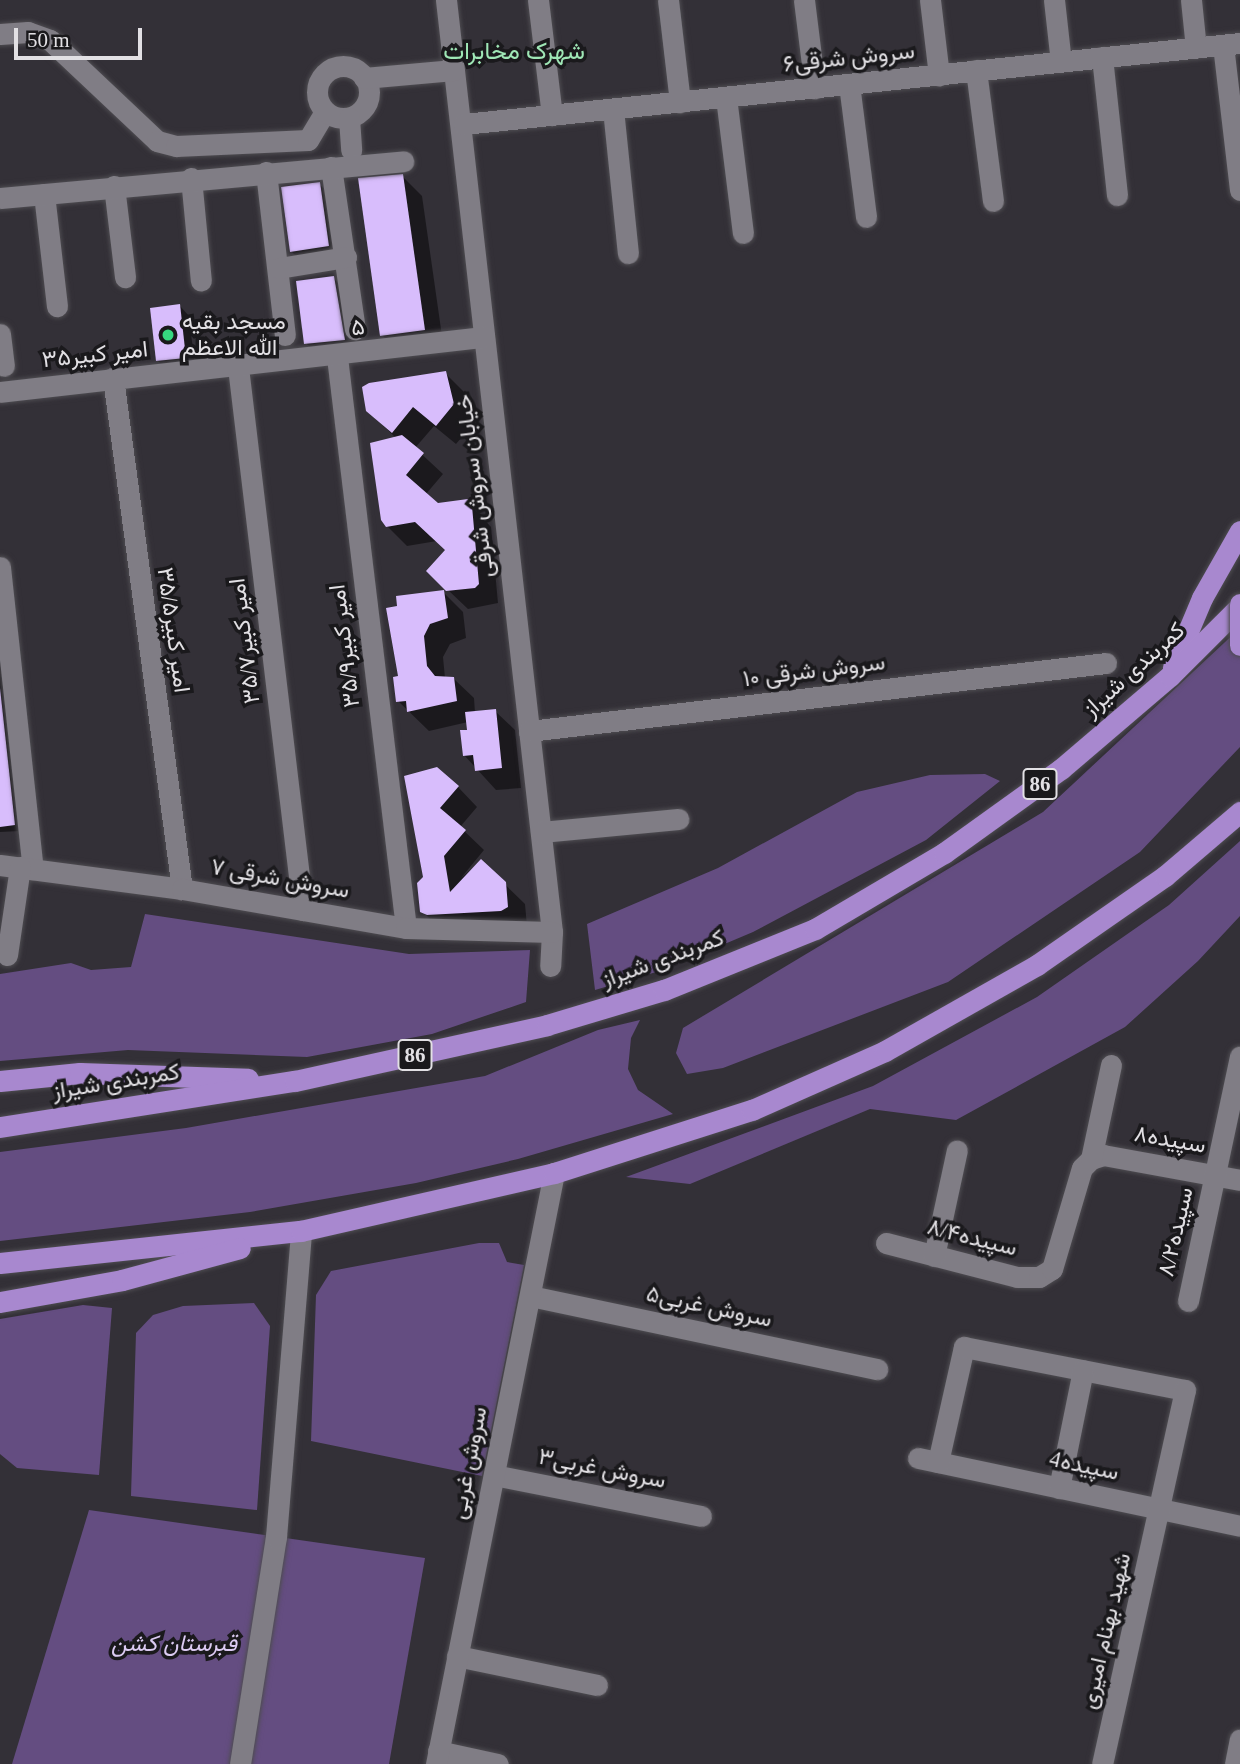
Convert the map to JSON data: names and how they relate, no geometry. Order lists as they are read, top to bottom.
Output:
{
  "streets": {
    "highway": ["کمربندی شیراز", "86"],
    "street": [
      "سروش شرقی۶",
      "۵",
      "امیر کبیر۳۵",
      "خیابان سروش شرقی",
      "امیر کبیر۳۵/۵",
      "امیر کبیر۳۵/۷",
      "امیر کبیر۳۵/۹",
      "سروش شرقی ۱۰",
      "سروش شرقی ۷",
      "سپیده۸",
      "سپیده۸/۲",
      "سپیده۸/۴",
      "سروش غربی۵",
      "سروش غربی",
      "4سپیده",
      "سروش غربی۳",
      "شهید بهنام امیری"
    ]
  },
  "crossings": [
    ["سروش شرقی۶", "خیابان سروش شرقی"],
    ["۵", "امیر کبیر۳۵"],
    ["۵", "خیابان سروش شرقی"],
    ["۵", "امیر کبیر۳۵/۷"],
    ["۵", "امیر کبیر۳۵/۹"],
    ["امیر کبیر۳۵", "امیر کبیر۳۵/۵"],
    ["امیر کبیر۳۵", "امیر کبیر۳۵/۷"],
    ["خیابان سروش شرقی", "سروش شرقی ۱۰"],
    ["خیابان سروش شرقی", "سروش شرقی ۷"],
    ["امیر کبیر۳۵/۵", "سروش شرقی ۷"],
    ["امیر کبیر۳۵/۷", "سروش شرقی ۷"],
    ["امیر کبیر۳۵/۹", "سروش شرقی ۷"],
    ["سپیده۸", "سپیده۸/۲"],
    ["سپیده۸", "سپیده۸/۴"],
    ["سروش غربی۵", "سروش غربی"],
    ["سروش غربی", "سروش غربی۳"],
    ["4سپیده", "شهید بهنام امیری"]
  ],
  "districts": ["شهرک مخابرات"],
  "parks": ["قبرستان کشن"],
  "places": ["مسجد بقیه الله الاعظم"],
  "scale_bar": "50 m"
}
